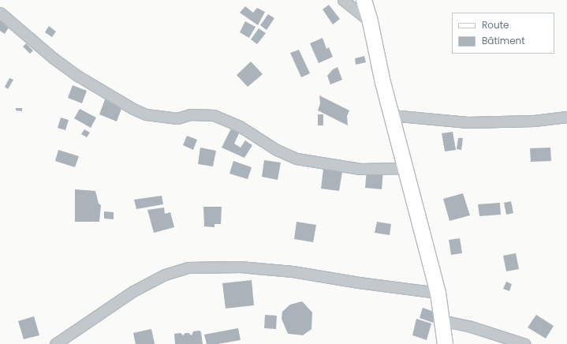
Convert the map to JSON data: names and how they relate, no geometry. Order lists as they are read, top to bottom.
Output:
{
  "legend": ["Route", "Bâtiment"]
}
